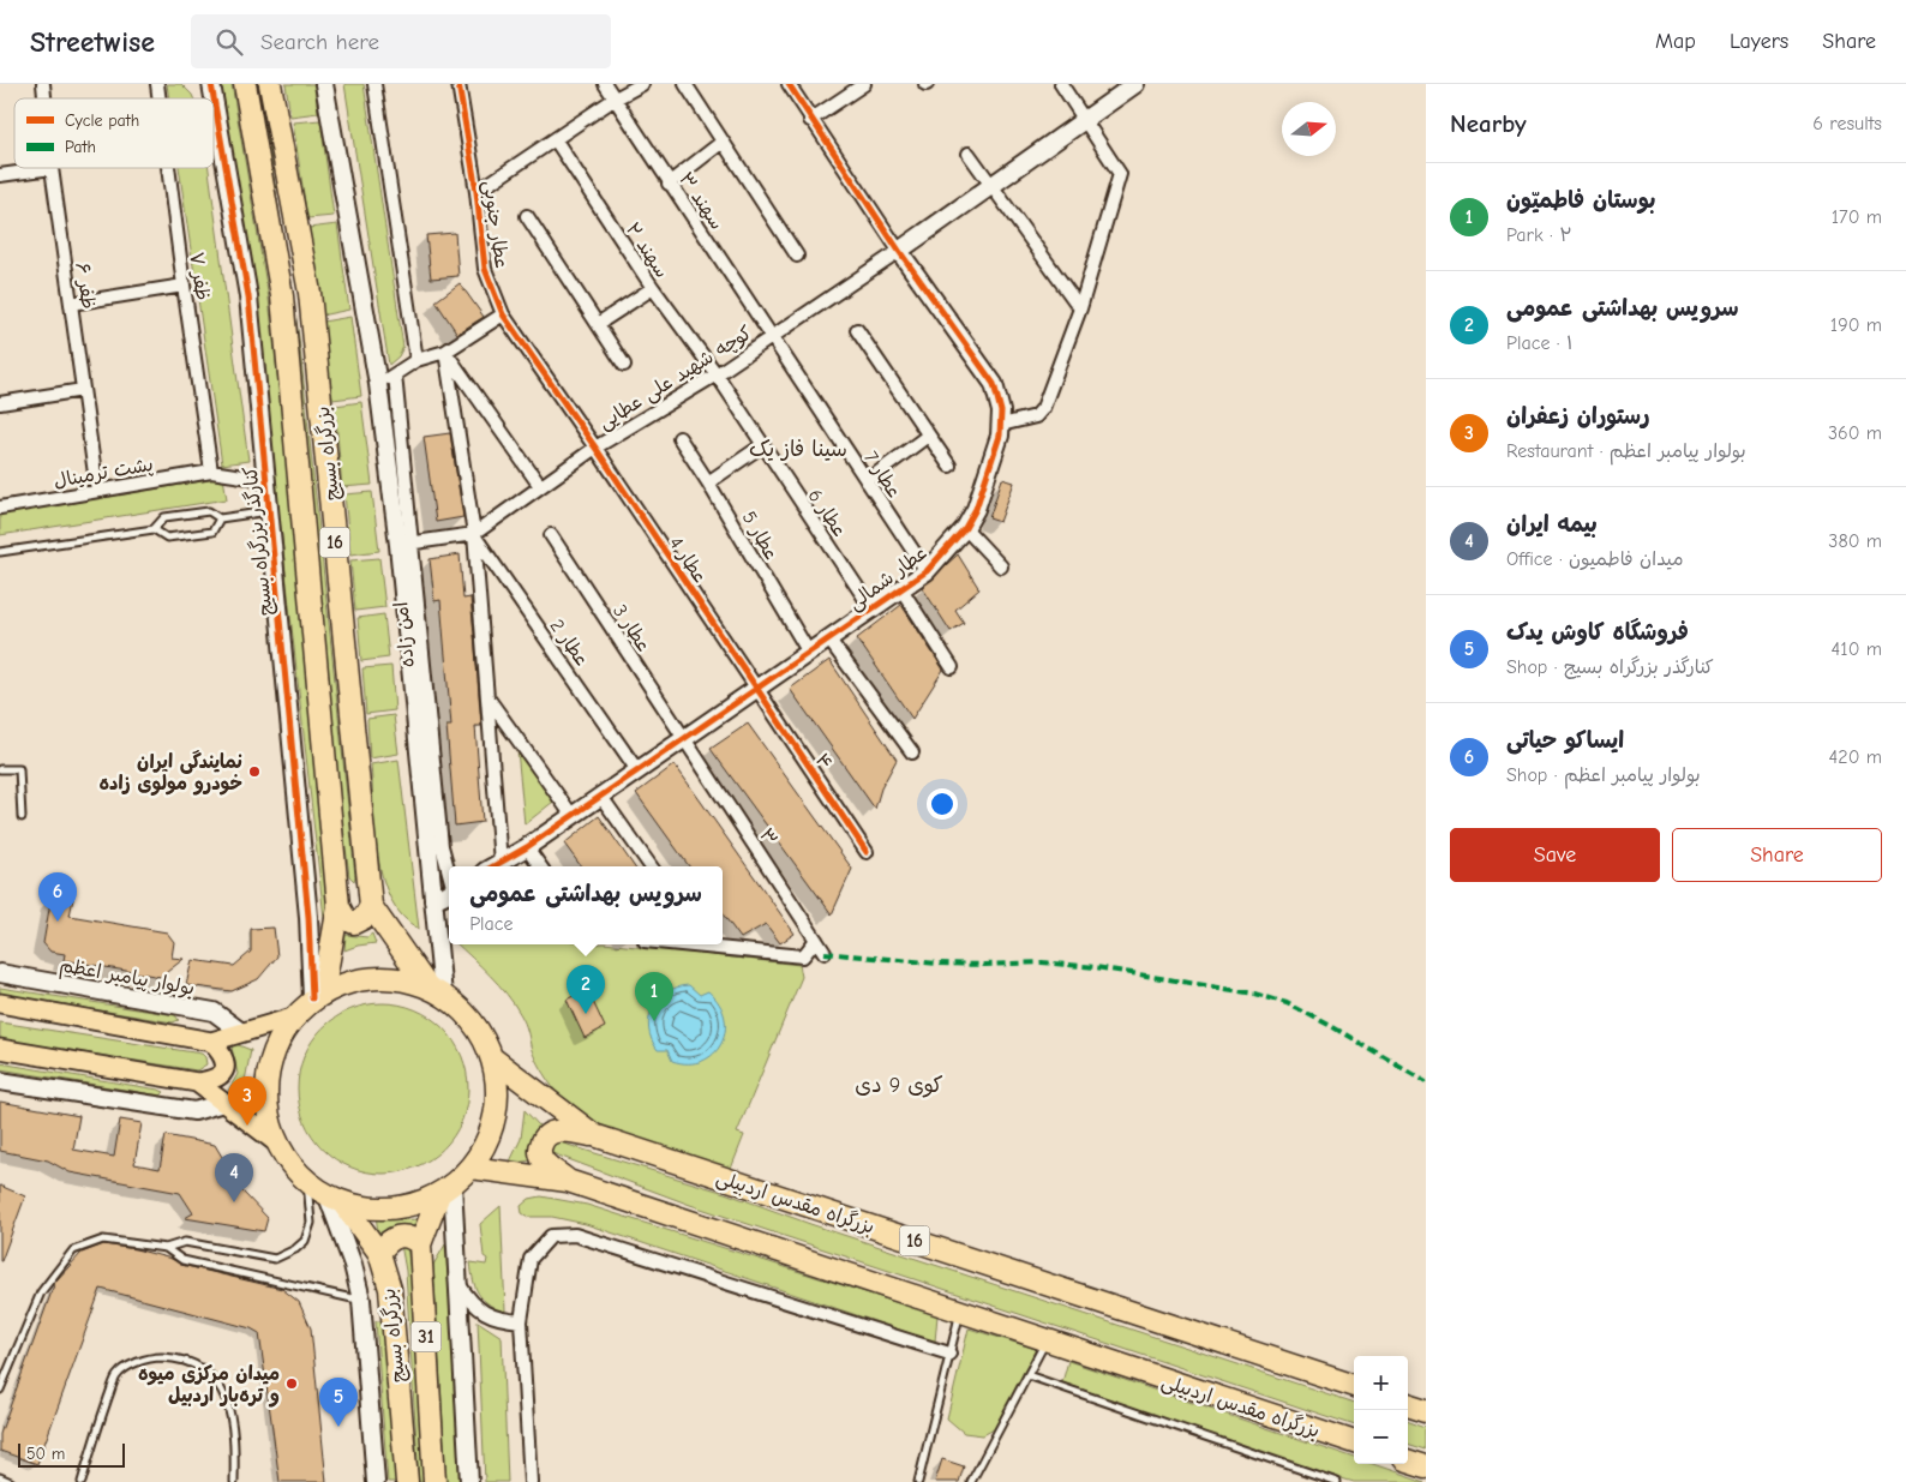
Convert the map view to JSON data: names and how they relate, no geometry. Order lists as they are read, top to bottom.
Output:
{
  "streets": {
    "highway": [
      "بزرگراه بسیج",
      "16",
      "بزرگراه مقدس اردبیلی",
      "31"
    ],
    "street": [
      "سهند ۳",
      "عطار جنوبی",
      "سهند ۲",
      "ظفر ۷",
      "ظفر ۶",
      "کوچه شهید علی عطایی",
      "پشت ترمینال",
      "عطار 7",
      "عطار 6",
      "عطار 5",
      "کنارگذر بزرگراه بسیج",
      "عطار 4",
      "عطار شمالی",
      "عطار 3",
      "امن زاده",
      "عطار 2",
      "۴",
      "۳",
      "بولوار پیامبر اعظم"
    ]
  },
  "crossings": [
    ["سهند ۳", "کوچه شهید علی عطایی"],
    ["سهند ۳", "عطار 7"],
    ["عطار جنوبی", "کوچه شهید علی عطایی"],
    ["عطار جنوبی", "عطار 4"],
    ["سهند ۲", "کوچه شهید علی عطایی"],
    ["سهند ۲", "عطار 6"],
    ["ظفر ۷", "پشت ترمینال"],
    ["ظفر ۶", "پشت ترمینال"],
    ["کوچه شهید علی عطایی", "عطار 7"],
    ["کوچه شهید علی عطایی", "عطار 6"],
    ["کوچه شهید علی عطایی", "عطار 4"],
    ["کوچه شهید علی عطایی", "عطار شمالی"],
    ["کوچه شهید علی عطایی", "امن زاده"],
    ["کوچه شهید علی عطایی", "عطار 2"],
    ["بزرگراه بسیج", "کنارگذر بزرگراه بسیج"],
    ["بزرگراه بسیج", "16"],
    ["پشت ترمینال", "کنارگذر بزرگراه بسیج"],
    ["عطار 7", "عطار شمالی"],
    ["عطار 6", "عطار شمالی"],
    ["عطار 5", "عطار شمالی"],
    ["کنارگذر بزرگراه بسیج", "16"],
    ["16", "بزرگراه مقدس اردبیلی"],
    ["عطار 4", "عطار شمالی"],
    ["عطار 4", "۴"],
    ["عطار شمالی", "عطار 3"],
    ["عطار شمالی", "عطار 2"],
    ["عطار شمالی", "۴"],
    ["عطار شمالی", "۳"],
    ["عطار 3", "۳"]
  ],
  "districts": ["سینا فاز یک", "کوی 9 دی"],
  "places": ["نمایندگی ایران خودرو مولوی زاده", "میدان مرکزی میوه و تره‌بار اردبیل"],
  "legend": ["Cycle path", "Path"],
  "scale_bar": "50 m",
  "north": "right",
  "page": {
    "header": "Streetwise",
    "search": "Search here",
    "nav": ["Map", "Layers", "Share"],
    "heading": ["Nearby", "6 results"],
    "list": [
      {
        "mark": "1",
        "name": "بوستان فاطمیّون",
        "note": "Park · ۲",
        "value": "170 m"
      },
      {
        "mark": "2",
        "name": "سرویس بهداشتی عمومی",
        "note": "Place · ۱",
        "value": "190 m"
      },
      {
        "mark": "3",
        "name": "رستوران زعفران",
        "note": "Restaurant · بولوار پیامبر اعظم",
        "value": "360 m"
      },
      {
        "mark": "4",
        "name": "بیمه ایران",
        "note": "Office · میدان فاطمیون",
        "value": "380 m"
      },
      {
        "mark": "5",
        "name": "فروشگاه کاوش یدک",
        "note": "Shop · کنارگذر بزرگراه بسیج",
        "value": "410 m"
      },
      {
        "mark": "6",
        "name": "ایساکو حیاتی",
        "note": "Shop · بولوار پیامبر اعظم",
        "value": "420 m"
      }
    ],
    "buttons": ["Save", "Share"],
    "popup": ["سرویس بهداشتی عمومی", "Place"],
    "pins": [
      "6",
      "2",
      "1",
      "3",
      "4",
      "5"
    ],
    "map_buttons": ["+", "−"],
    "scale": "50 m"
  }
}
